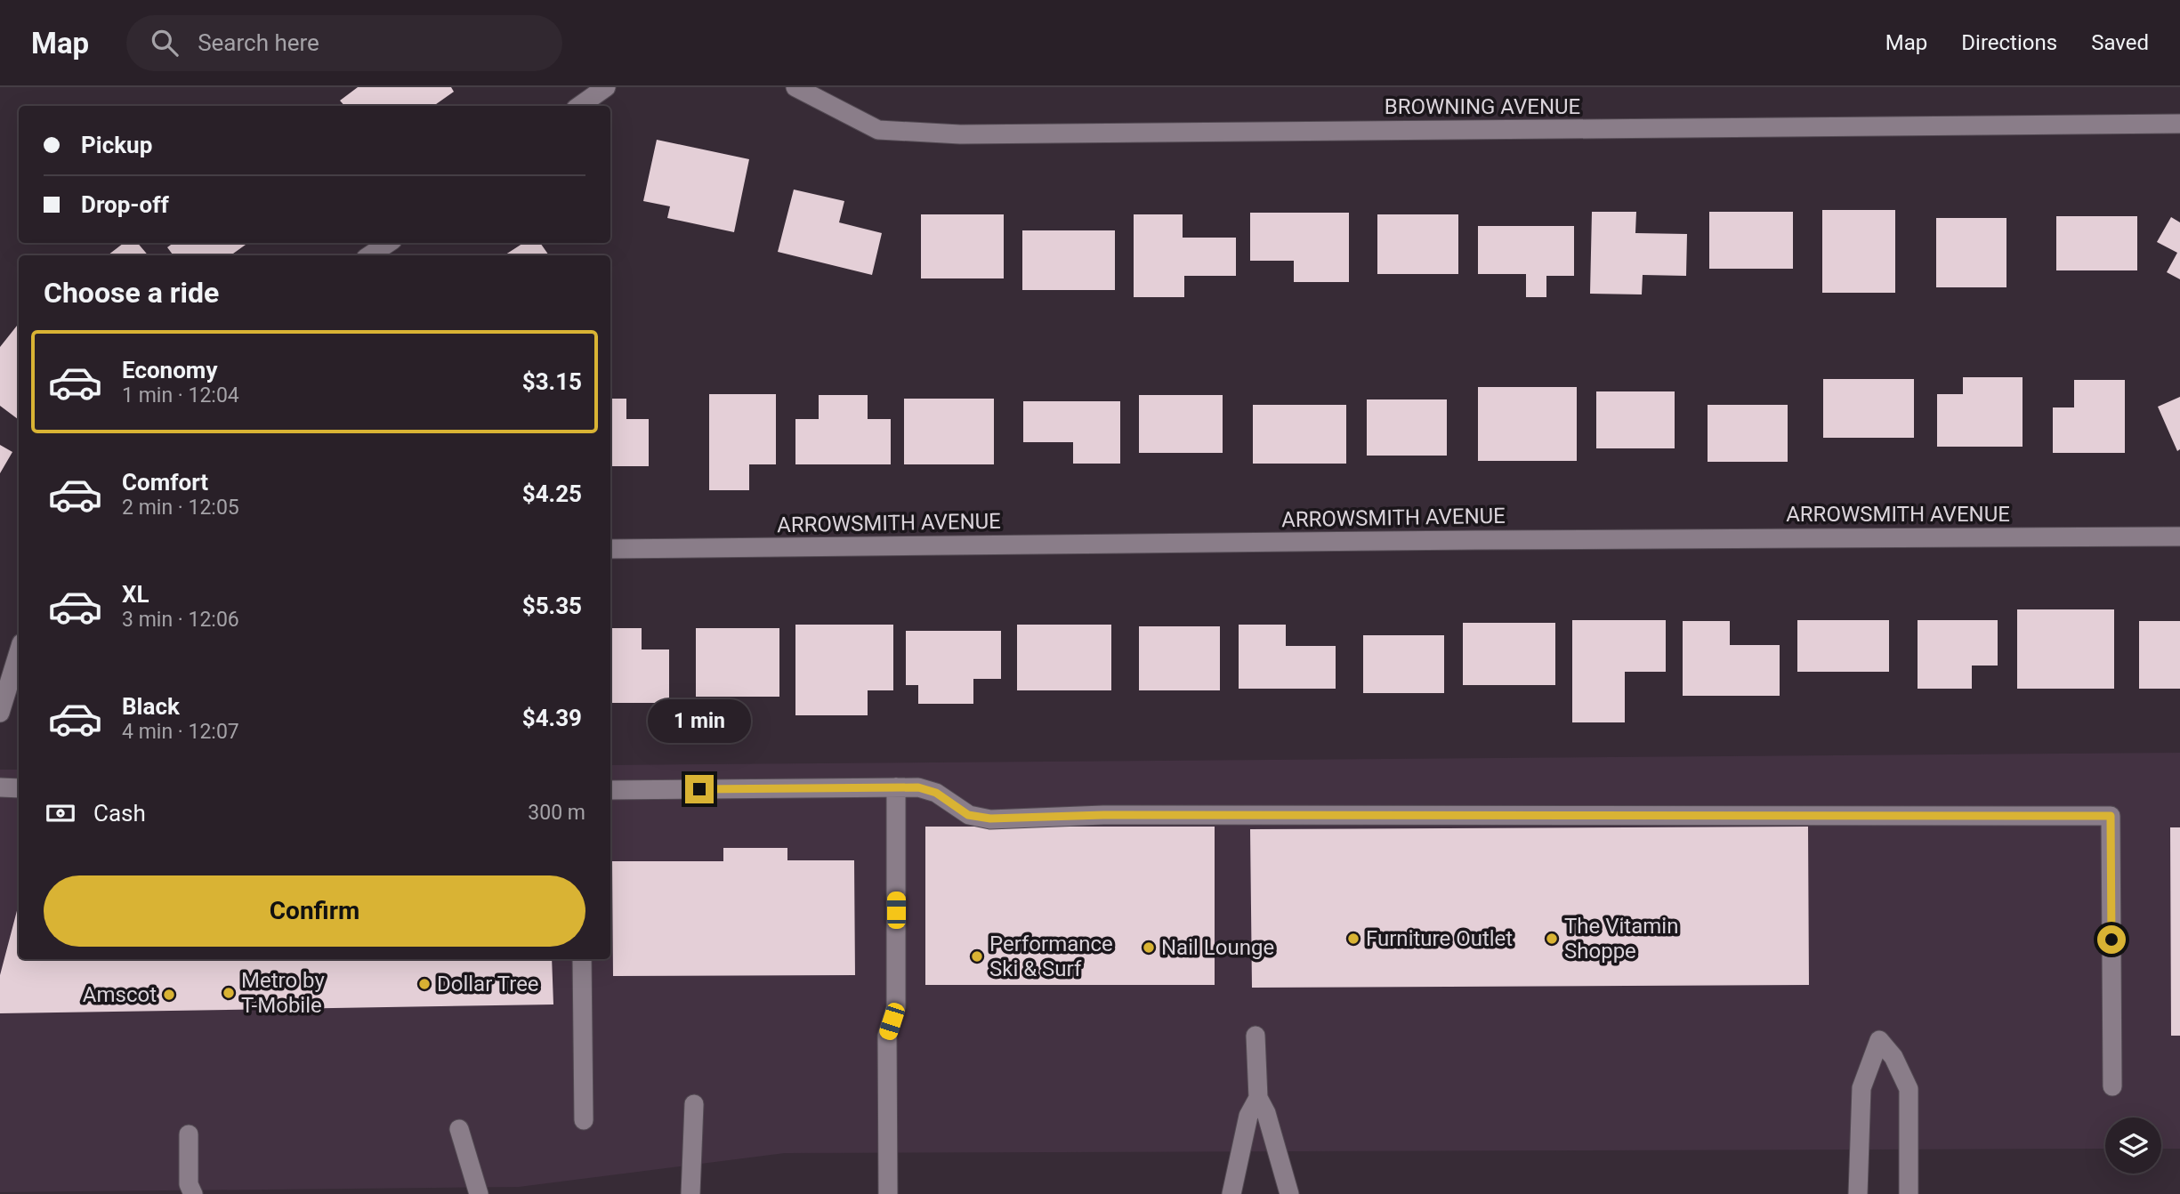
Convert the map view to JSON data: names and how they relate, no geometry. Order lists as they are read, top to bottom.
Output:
{
  "streets": {
    "street": ["BROWNING AVENUE", "ARROWSMITH AVENUE"]
  },
  "places": [
    "Furniture Outlet",
    "The Vitamin Shoppe",
    "Nail Lounge",
    "Performance Ski & Surf",
    "Dollar Tree",
    "Metro by T-Mobile",
    "Amscot"
  ],
  "page": {
    "header": "Map",
    "search": "Search here",
    "nav": ["Map", "Directions", "Saved"],
    "banner": ["Pickup", "Drop-off"],
    "heading": "Choose a ride",
    "list": [
      {
        "name": "Economy",
        "note": "1 min · 12:04",
        "value": "$3.15"
      },
      {
        "name": "Comfort",
        "note": "2 min · 12:05",
        "value": "$4.25"
      },
      {
        "name": "XL",
        "note": "3 min · 12:06",
        "value": "$5.35"
      },
      {
        "name": "Black",
        "note": "4 min · 12:07",
        "value": "$4.39"
      }
    ],
    "bubble": "1 min",
    "pay": ["Cash", "300 m"],
    "buttons": "Confirm"
  }
}
